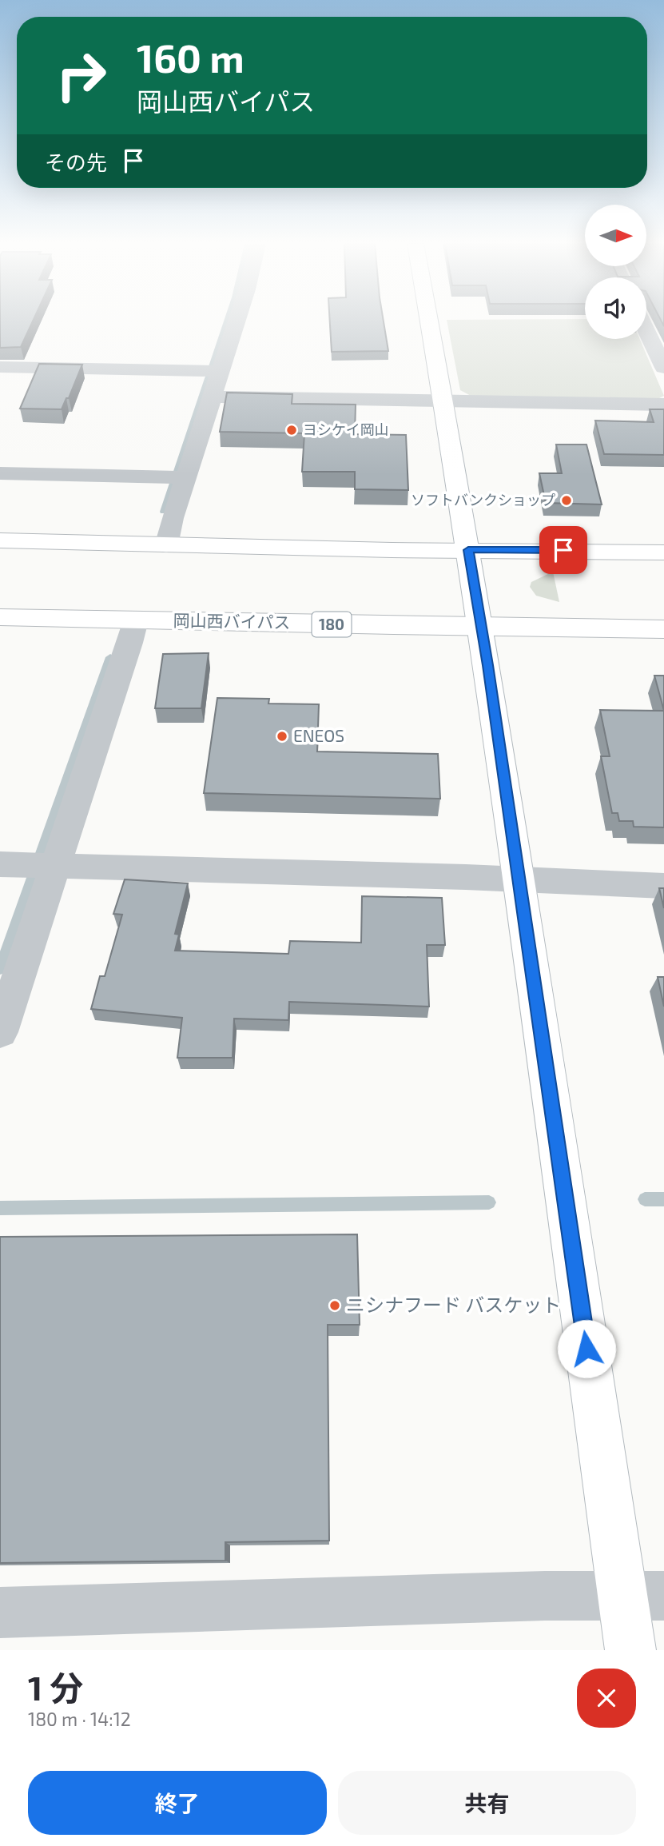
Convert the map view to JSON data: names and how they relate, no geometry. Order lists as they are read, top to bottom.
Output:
{
  "streets": {
    "main road": ["岡山西バイパス", "180"]
  },
  "places": [
    "ヨシケイ岡山",
    "ソフトバンクショップ",
    "ENEOS",
    "ニシナフード バスケット"
  ],
  "north": "right",
  "page": {
    "turn": ["160 m", "岡山西バイパス"],
    "then": "その先",
    "heading": ["1 分", "180 m · 14:12"],
    "buttons": ["終了", "共有"]
  }
}
